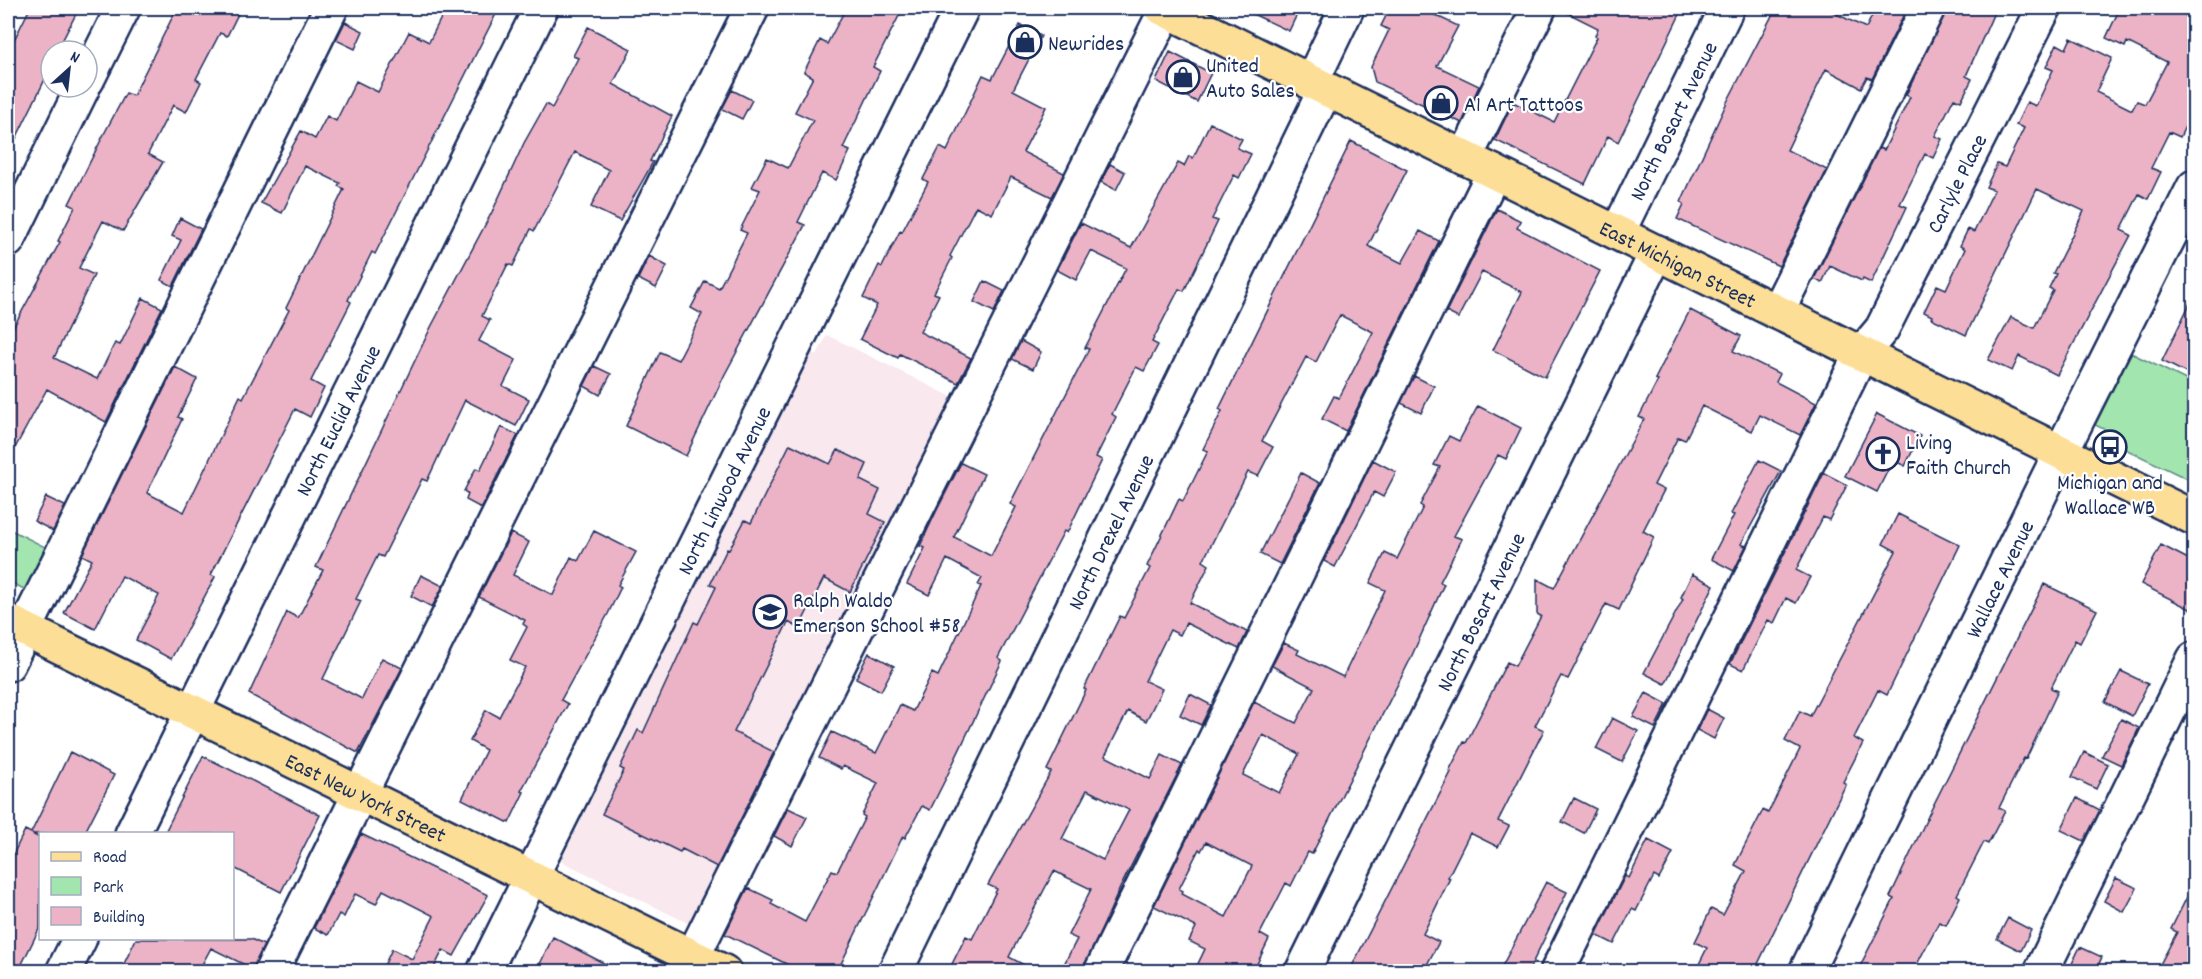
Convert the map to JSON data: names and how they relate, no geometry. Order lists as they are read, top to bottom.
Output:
{
  "streets": {
    "main road": ["East Michigan Street", "East New York Street"],
    "street": [
      "North Bosart Avenue",
      "Carlyle Place",
      "North Euclid Avenue",
      "North Linwood Avenue",
      "North Drexel Avenue",
      "Wallace Avenue"
    ]
  },
  "crossings": [
    ["North Bosart Avenue", "East Michigan Street"],
    ["Carlyle Place", "East Michigan Street"],
    ["East Michigan Street", "North Drexel Avenue"],
    ["East Michigan Street", "Wallace Avenue"],
    ["North Euclid Avenue", "East New York Street"],
    ["North Linwood Avenue", "East New York Street"]
  ],
  "places": {
    "shop": ["Newrides", "United Auto Sales", "A1 Art Tattoos"],
    "bus stop": ["Michigan and Wallace WB"],
    "church": ["Living Faith Church"],
    "school or university": ["Ralph Waldo Emerson School #58"]
  },
  "legend": ["Road", "Park", "Building"],
  "north": "top right"
}
